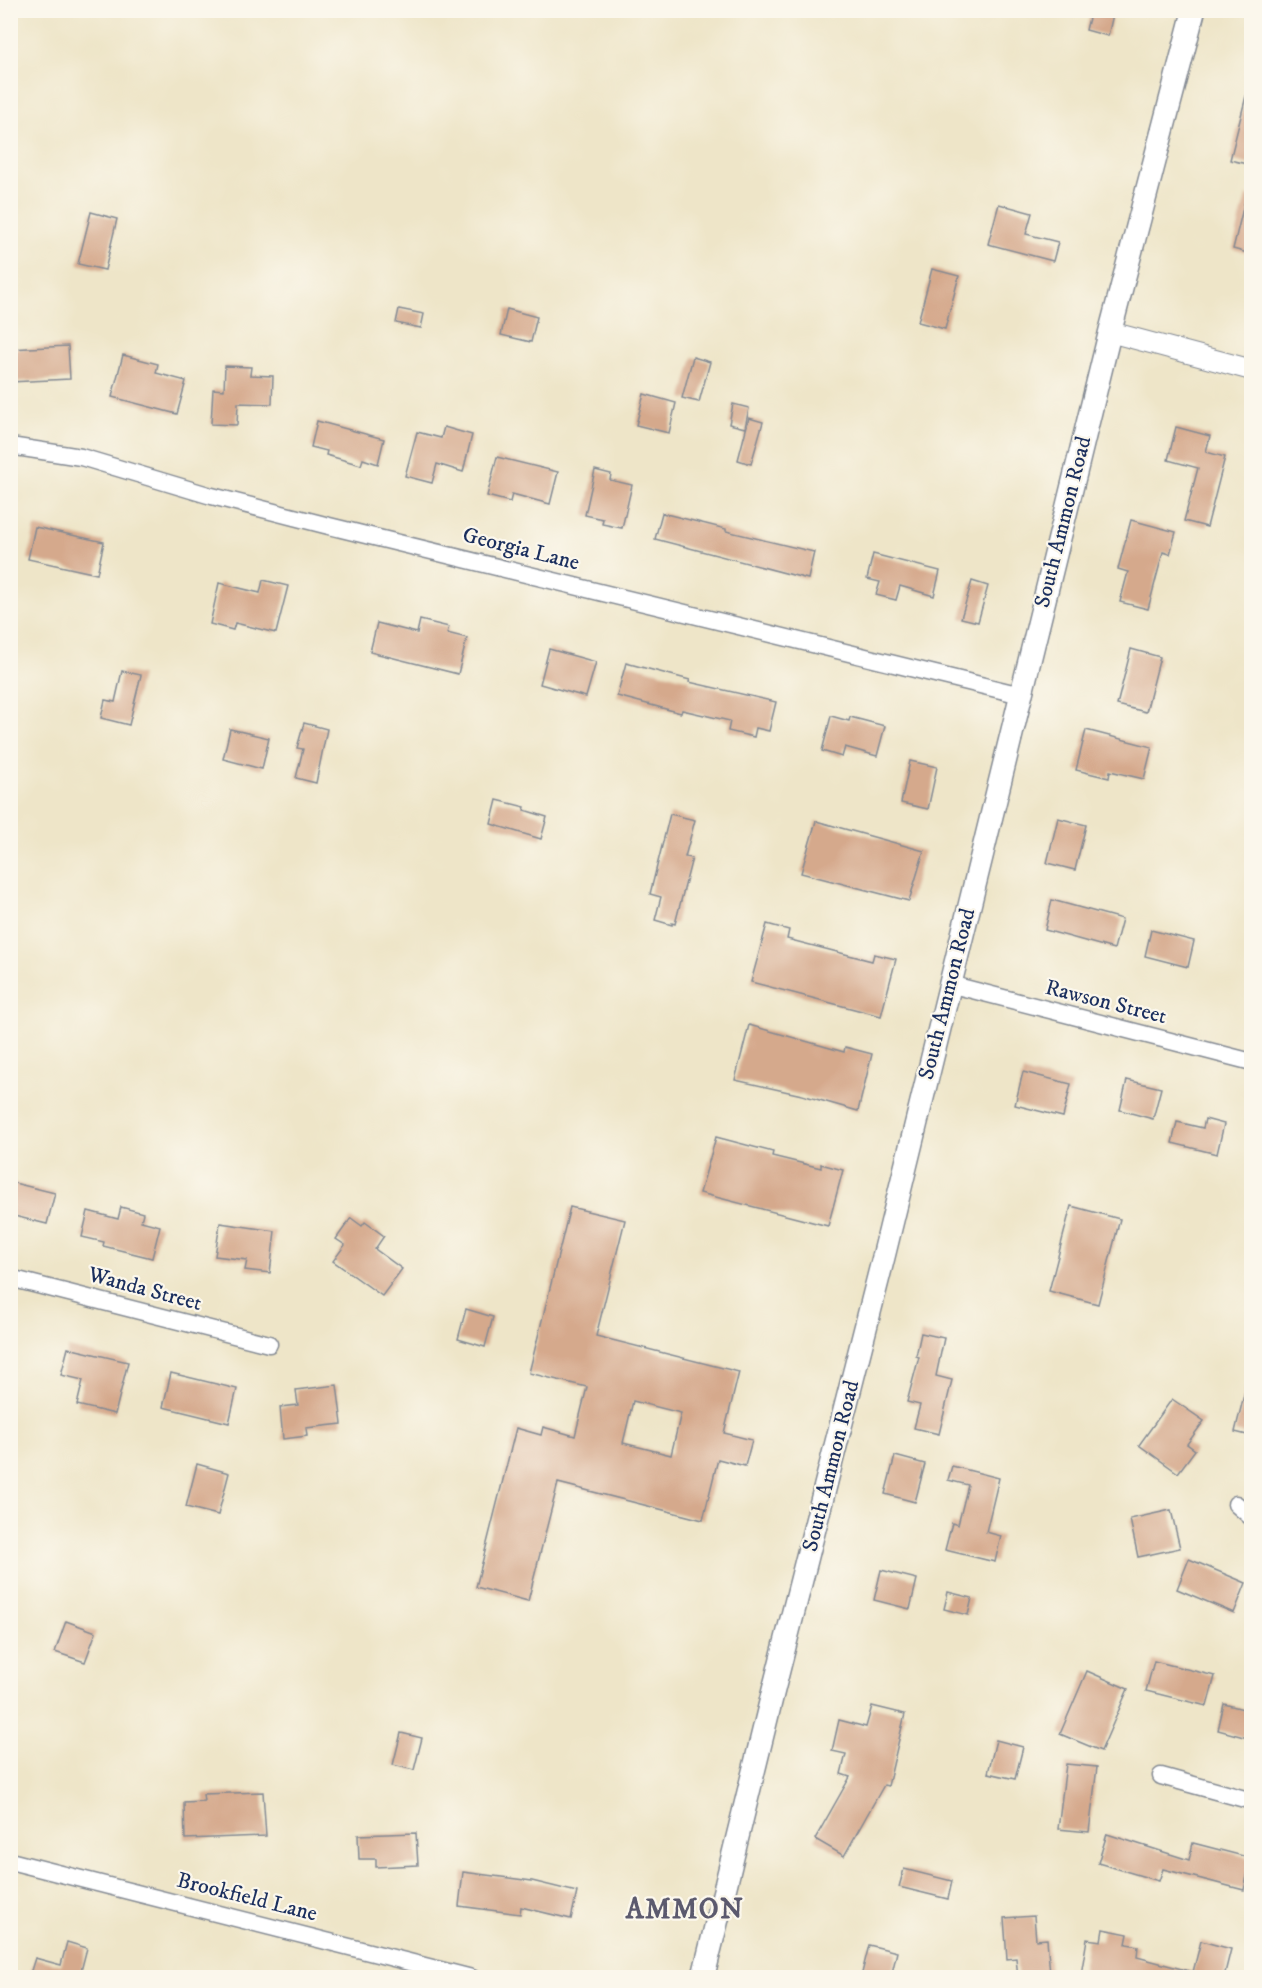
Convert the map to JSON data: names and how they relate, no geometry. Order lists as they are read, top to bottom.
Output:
{
  "streets": {
    "main road": ["South Ammon Road"],
    "street": [
      "Georgia Lane",
      "Rawson Street",
      "Wanda Street",
      "Brookfield Lane"
    ]
  },
  "crossings": [
    ["South Ammon Road", "Georgia Lane"],
    ["South Ammon Road", "Rawson Street"]
  ],
  "districts": ["AMMON"]
}
